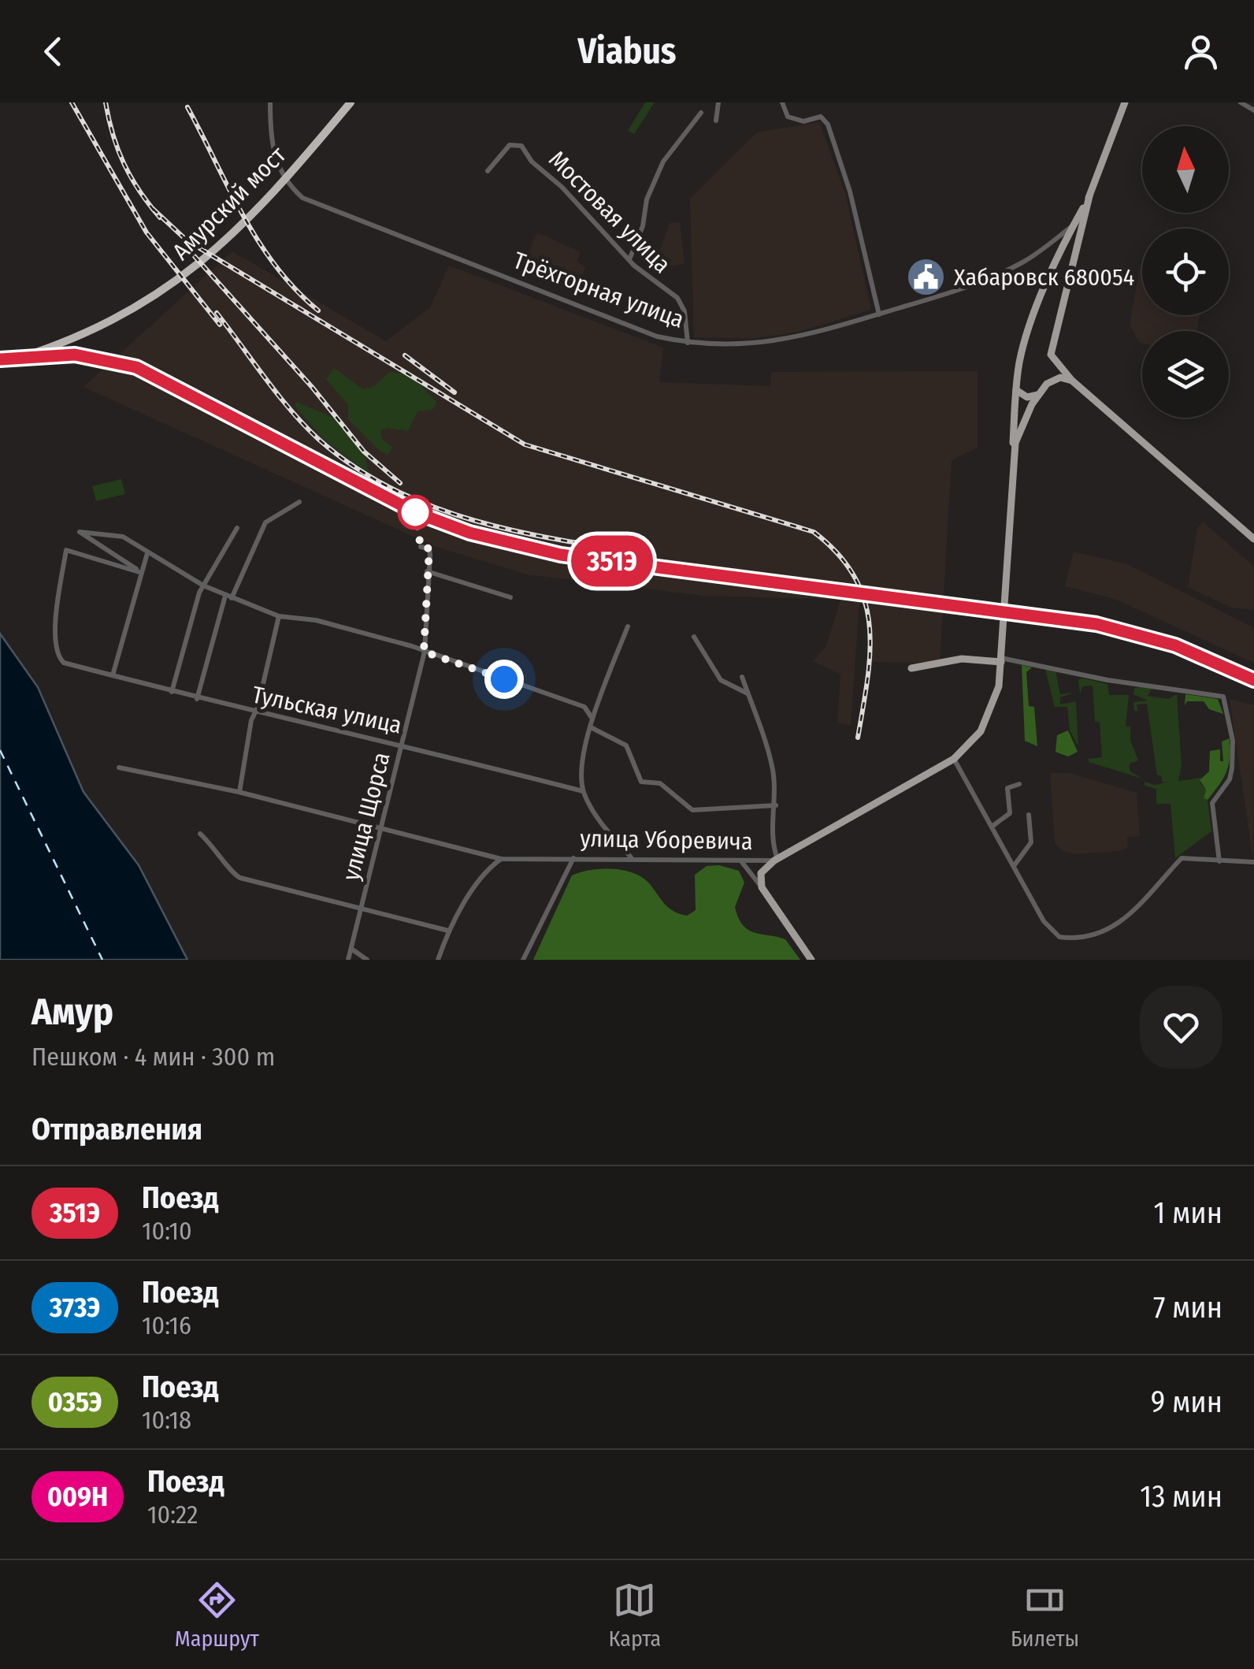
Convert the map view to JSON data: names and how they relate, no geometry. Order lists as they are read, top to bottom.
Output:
{
  "streets": {
    "highway": ["Амурский мост"],
    "main road": ["улица Уборевича"],
    "street": [
      "Мостовая улица",
      "Трёхгорная улица",
      "Тульская улица",
      "улица Щорса"
    ]
  },
  "crossings": [
    ["Мостовая улица", "Трёхгорная улица"],
    ["Тульская улица", "улица Щорса"],
    ["улица Щорса", "улица Уборевича"]
  ],
  "places": {
    "public building": ["Хабаровск 680054"]
  },
  "north": "top",
  "page": {
    "header": "Viabus",
    "on_map": "351Э",
    "heading": [
      ["Амур", "Пешком · 4 мин · 300 m"],
      "Отправления"
    ],
    "list": [
      {
        "mark": "351Э",
        "name": "Поезд",
        "note": "10:10",
        "value": "1 мин"
      },
      {
        "mark": "373Э",
        "name": "Поезд",
        "note": "10:16",
        "value": "7 мин"
      },
      {
        "mark": "035Э",
        "name": "Поезд",
        "note": "10:18",
        "value": "9 мин"
      },
      {
        "mark": "009Н",
        "name": "Поезд",
        "note": "10:22",
        "value": "13 мин"
      }
    ],
    "tabs": ["Маршрут", "Карта", "Билеты"]
  }
}
